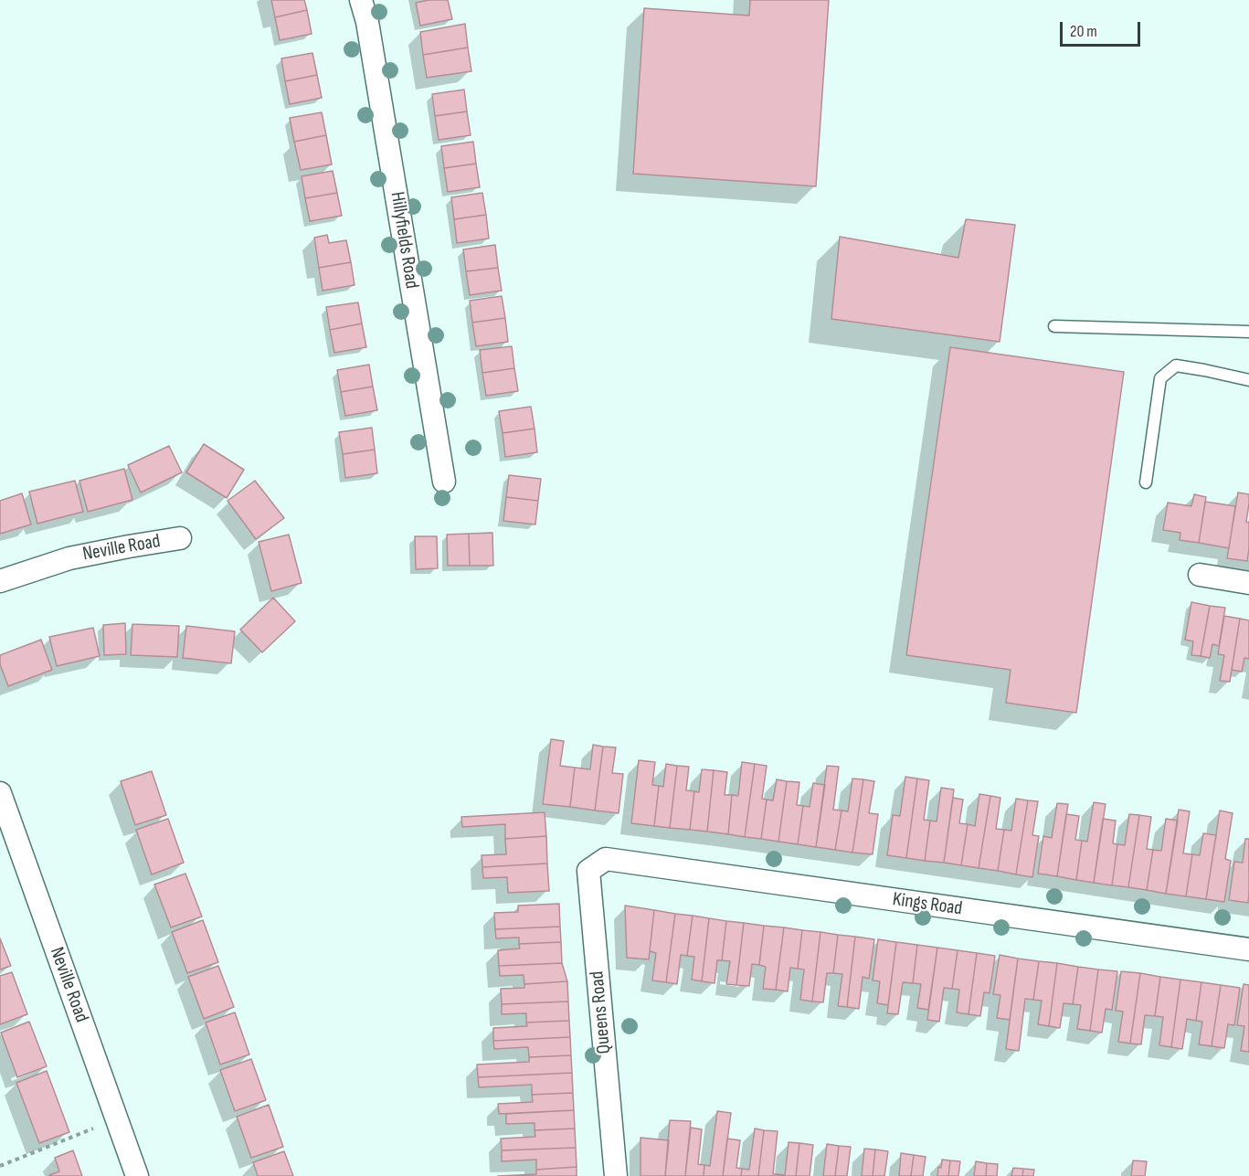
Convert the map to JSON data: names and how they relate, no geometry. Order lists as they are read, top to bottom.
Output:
{
  "streets": {
    "street": [
      "Hillyfields Road",
      "Neville Road",
      "Kings Road",
      "Queens Road"
    ]
  },
  "crossings": [
    ["Kings Road", "Queens Road"]
  ],
  "scale_bar": "20 m"
}
